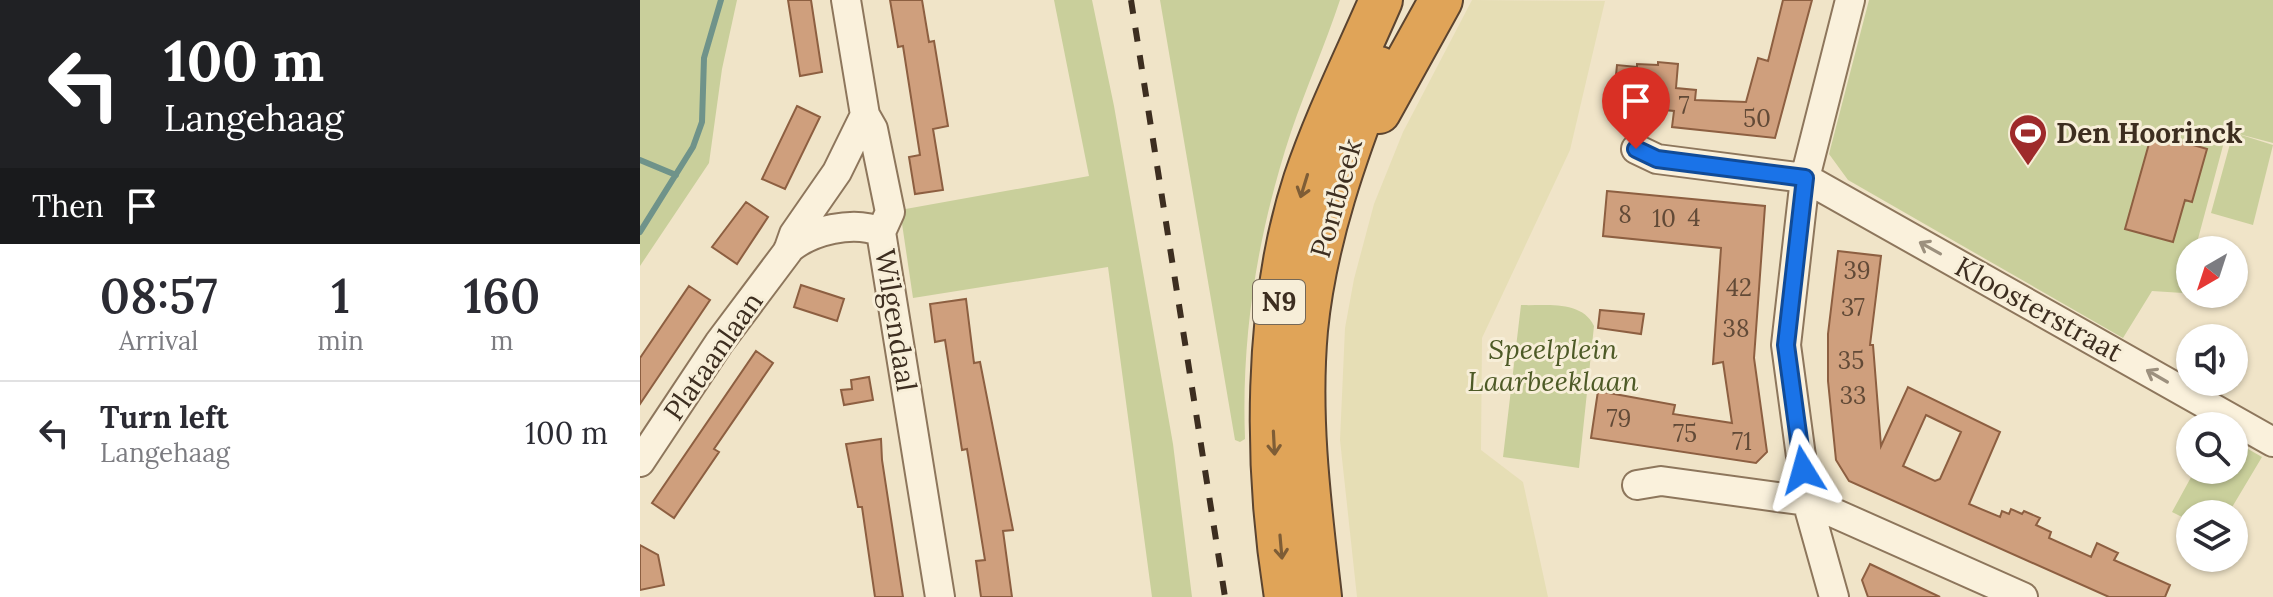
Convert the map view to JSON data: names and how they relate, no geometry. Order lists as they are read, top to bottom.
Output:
{
  "streets": {
    "highway": ["Pontbeek", "N9"],
    "street": ["Kloosterstraat", "Wilgendaal", "Plataanlaan"]
  },
  "crossings": [
    ["Pontbeek", "N9"],
    ["Wilgendaal", "Plataanlaan"]
  ],
  "one_way": ["Kloosterstraat"],
  "parks": ["Speelplein Laarbeeklaan"],
  "places": {
    "sports": ["Den Hoorinck"]
  },
  "house_numbers": [
    "7",
    "50",
    "8",
    "4",
    "10",
    "39",
    "42",
    "37",
    "38",
    "35",
    "33",
    "79",
    "75",
    "71"
  ],
  "north": "bottom left",
  "page": {
    "turn": ["100 m", "Langehaag"],
    "then": "Then",
    "eta": [
      "08:57",
      "Arrival",
      "1",
      "min",
      "160",
      "m"
    ],
    "list": [
      {
        "name": "Turn left",
        "note": "Langehaag",
        "value": "100 m"
      }
    ]
  }
}
